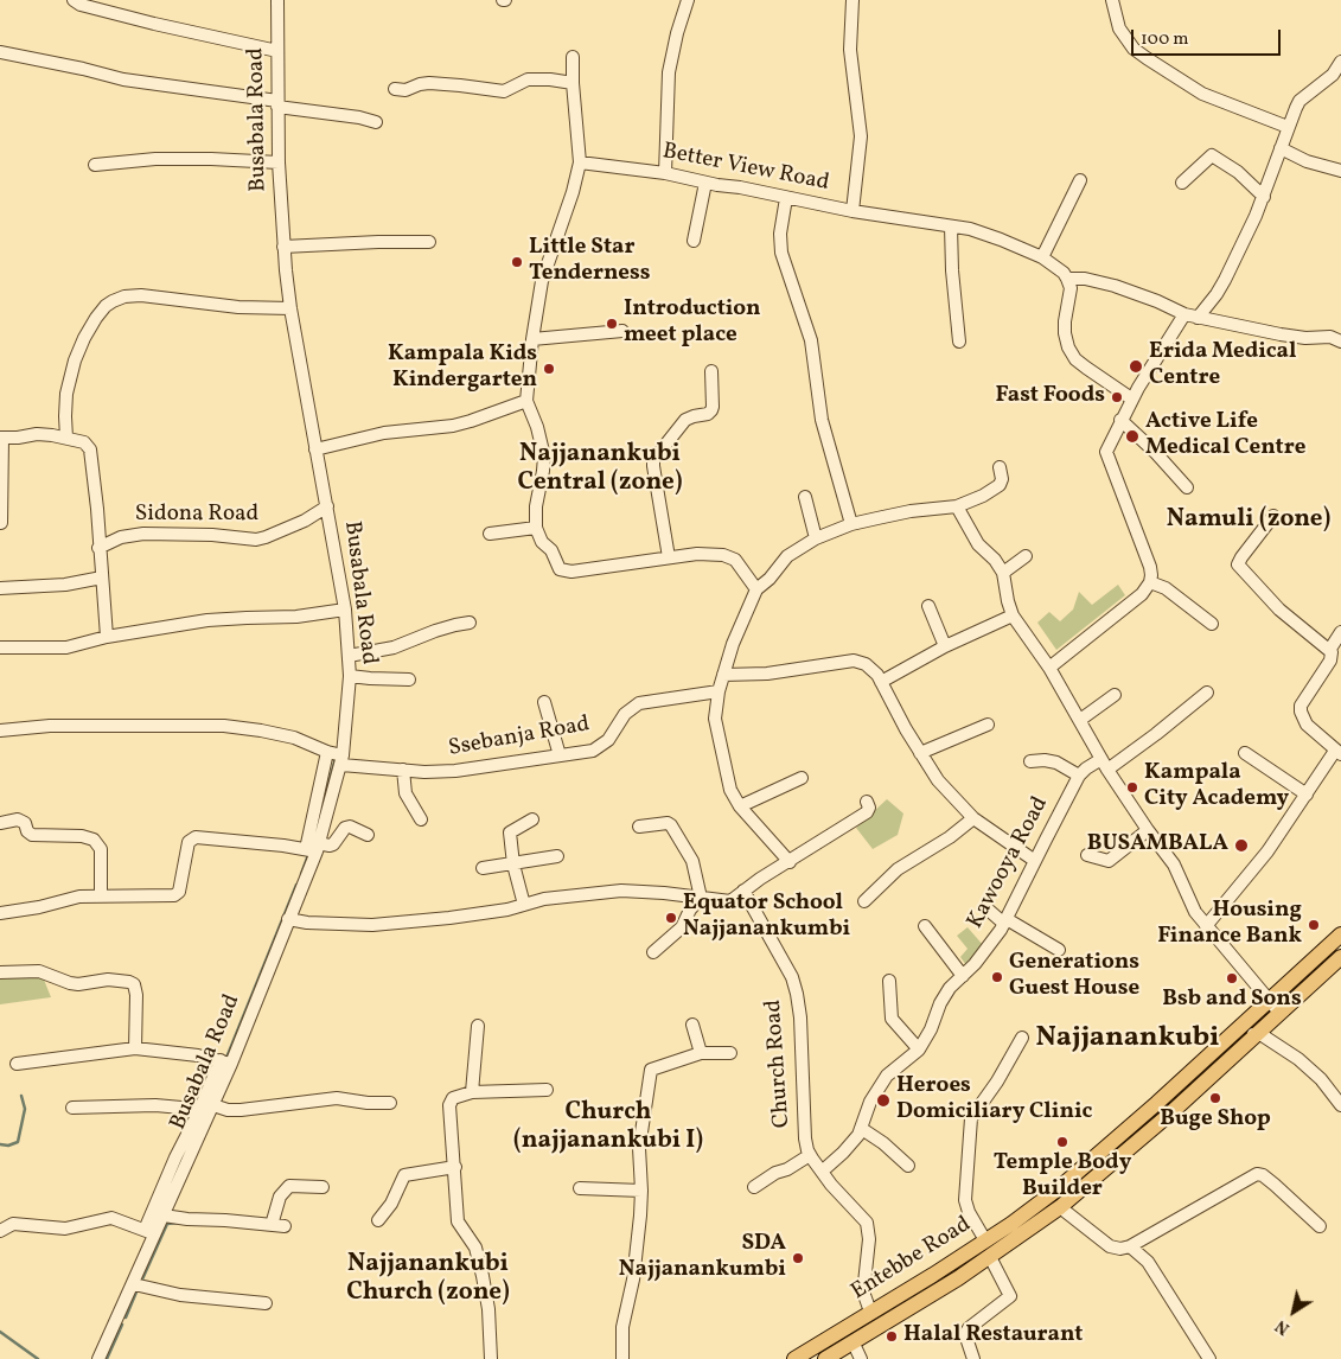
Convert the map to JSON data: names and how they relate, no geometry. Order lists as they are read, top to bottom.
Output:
{
  "streets": {
    "main road": ["Entebbe Road"],
    "street": [
      "Busabala Road",
      "Better View Road",
      "Sidona Road",
      "Ssebanja Road",
      "Kawooya Road",
      "Church Road"
    ]
  },
  "crossings": [
    ["Busabala Road", "Sidona Road"],
    ["Busabala Road", "Ssebanja Road"],
    ["Church Road", "Entebbe Road"]
  ],
  "districts": [
    "Najjanankubi Central (zone)",
    "Namuli (zone)",
    "Najjanankubi",
    "Church (najjanankubi I)",
    "Najjanankubi Church (zone)"
  ],
  "places": [
    "Little Star Tenderness",
    "Introduction meet place",
    "Erida Medical Centre",
    "Kampala Kids Kindergarten",
    "Fast Foods",
    "Active Life Medical Centre",
    "Kampala City Academy",
    "BUSAMBALA",
    "Equator School Najjanankumbi",
    "Housing Finance Bank",
    "Generations Guest House",
    "Bsb and Sons",
    "Buge Shop",
    "Heroes Domiciliary Clinic",
    "Temple Body Builder",
    "SDA Najjanankumbi",
    "Halal Restaurant"
  ],
  "scale_bar": "100 m",
  "north": "bottom left"
}
